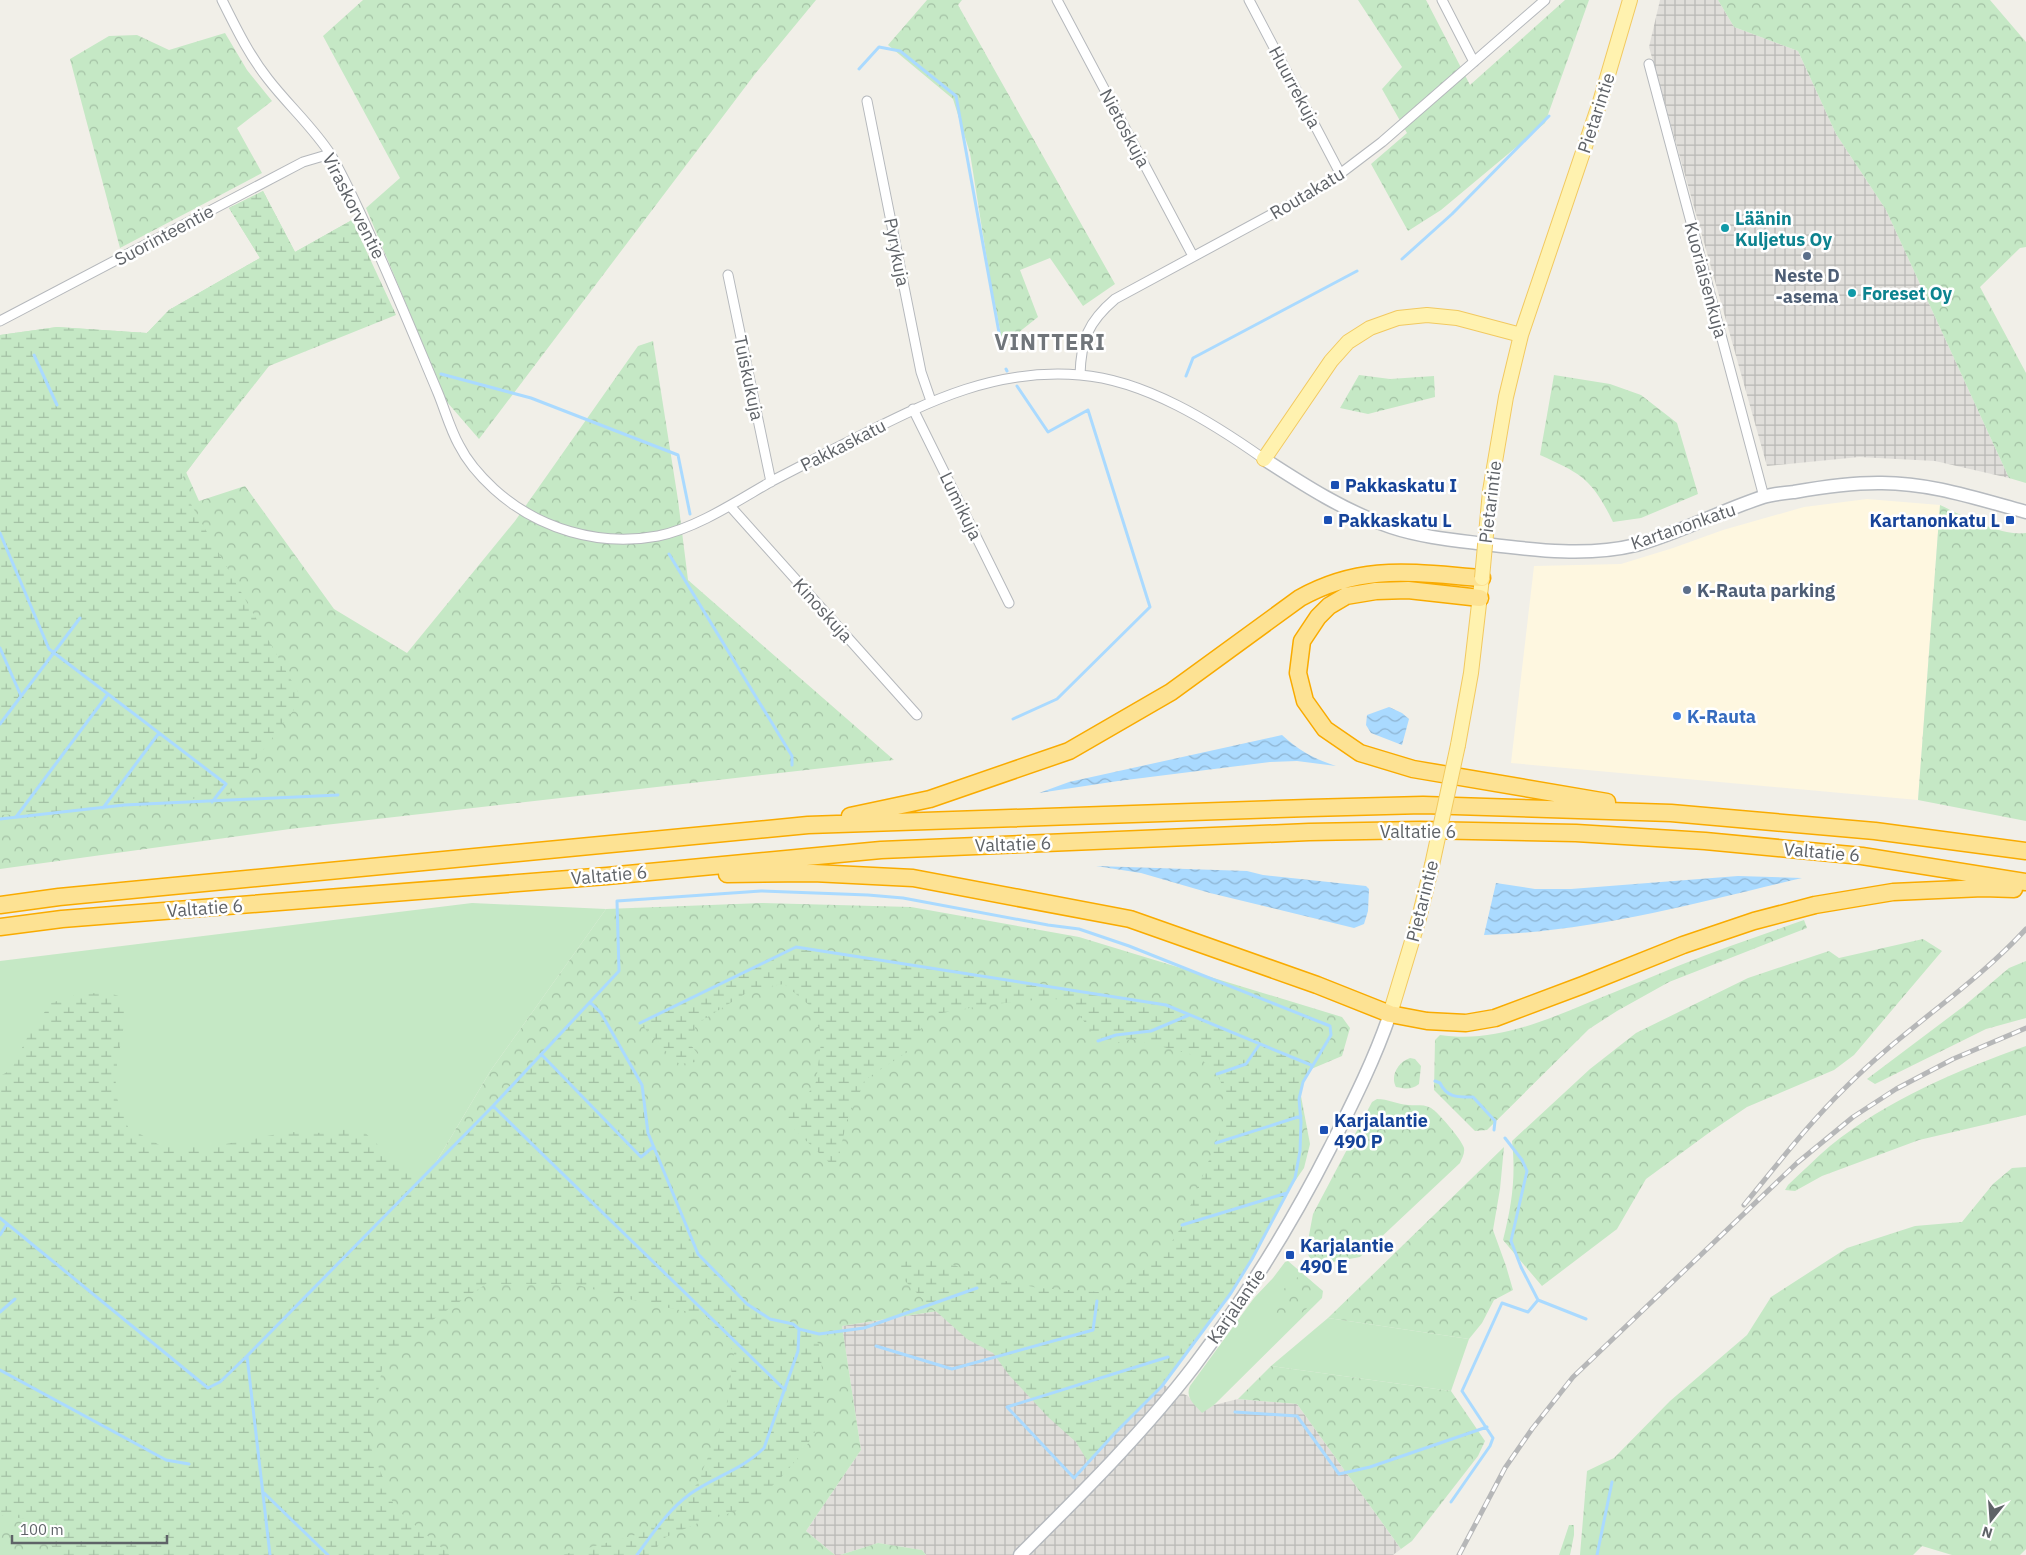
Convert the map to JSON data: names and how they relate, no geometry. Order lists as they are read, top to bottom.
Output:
{
  "streets": {
    "highway": ["Valtatie 6"],
    "main road": ["Pietarintie", "Kartanonkatu", "Karjalantie"],
    "street": [
      "Huurrekuja",
      "Nietoskuja",
      "Routakatu",
      "Viraskorventie",
      "Suorinteentie",
      "Pyrykuja",
      "Kuoriaisenkuja",
      "Tuiskukuja",
      "Pakkaskatu",
      "Lumikuja",
      "Kinoskuja"
    ]
  },
  "crossings": [
    ["Huurrekuja", "Routakatu"],
    ["Pietarintie", "Karjalantie"],
    ["Nietoskuja", "Routakatu"],
    ["Routakatu", "Pakkaskatu"],
    ["Viraskorventie", "Suorinteentie"],
    ["Viraskorventie", "Pakkaskatu"],
    ["Pyrykuja", "Pakkaskatu"],
    ["Kuoriaisenkuja", "Kartanonkatu"],
    ["Tuiskukuja", "Pakkaskatu"],
    ["Pakkaskatu", "Lumikuja"],
    ["Pakkaskatu", "Kartanonkatu"],
    ["Pakkaskatu", "Kinoskuja"]
  ],
  "districts": ["VINTTERI"],
  "places": {
    "other": [
      "Läänin Kuljetus Oy",
      "Neste D -asema",
      "Foreset Oy",
      "K-Rauta parking",
      "K-Rauta"
    ],
    "transit": [
      "Pakkaskatu I",
      "Pakkaskatu L",
      "Kartanonkatu L",
      "Karjalantie 490 P",
      "Karjalantie 490 E"
    ]
  },
  "scale_bar": "100 m",
  "north": "bottom"
}
